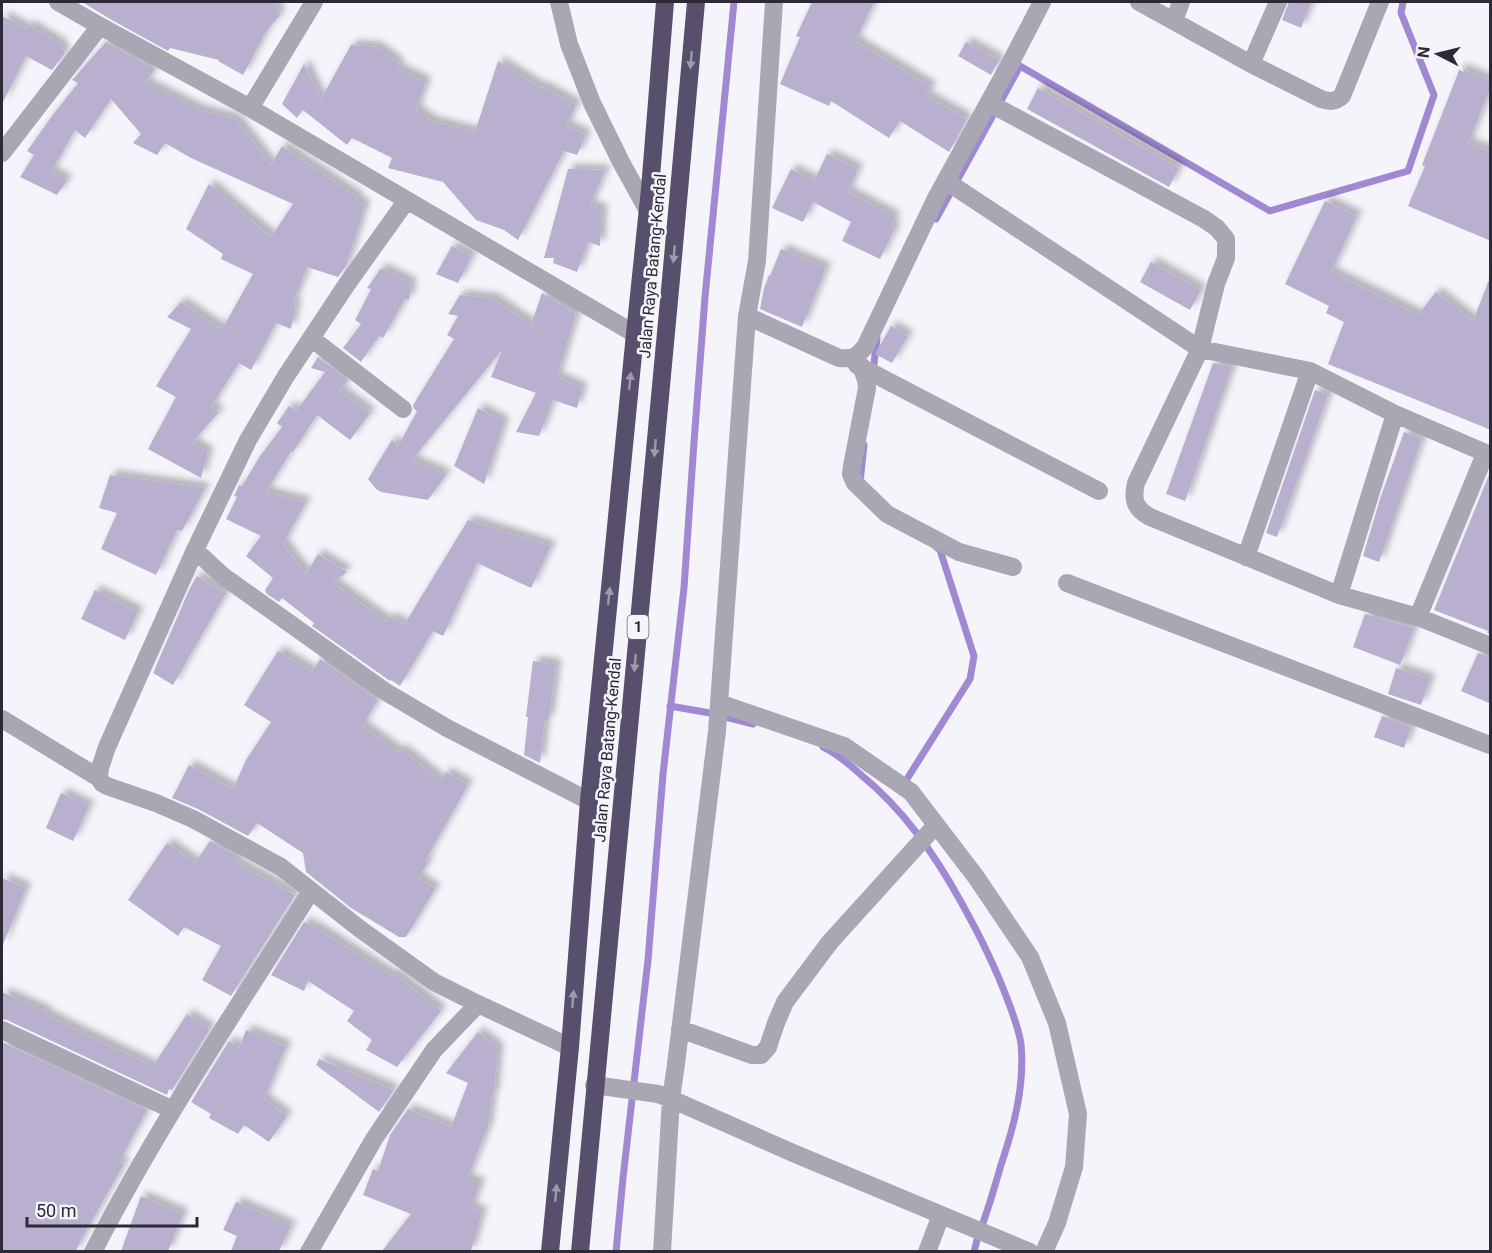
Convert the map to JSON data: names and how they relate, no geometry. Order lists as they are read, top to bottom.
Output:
{
  "streets": {
    "highway": ["Jalan Raya Batang-Kendal", "1"]
  },
  "scale_bar": "50 m",
  "north": "left"
}
